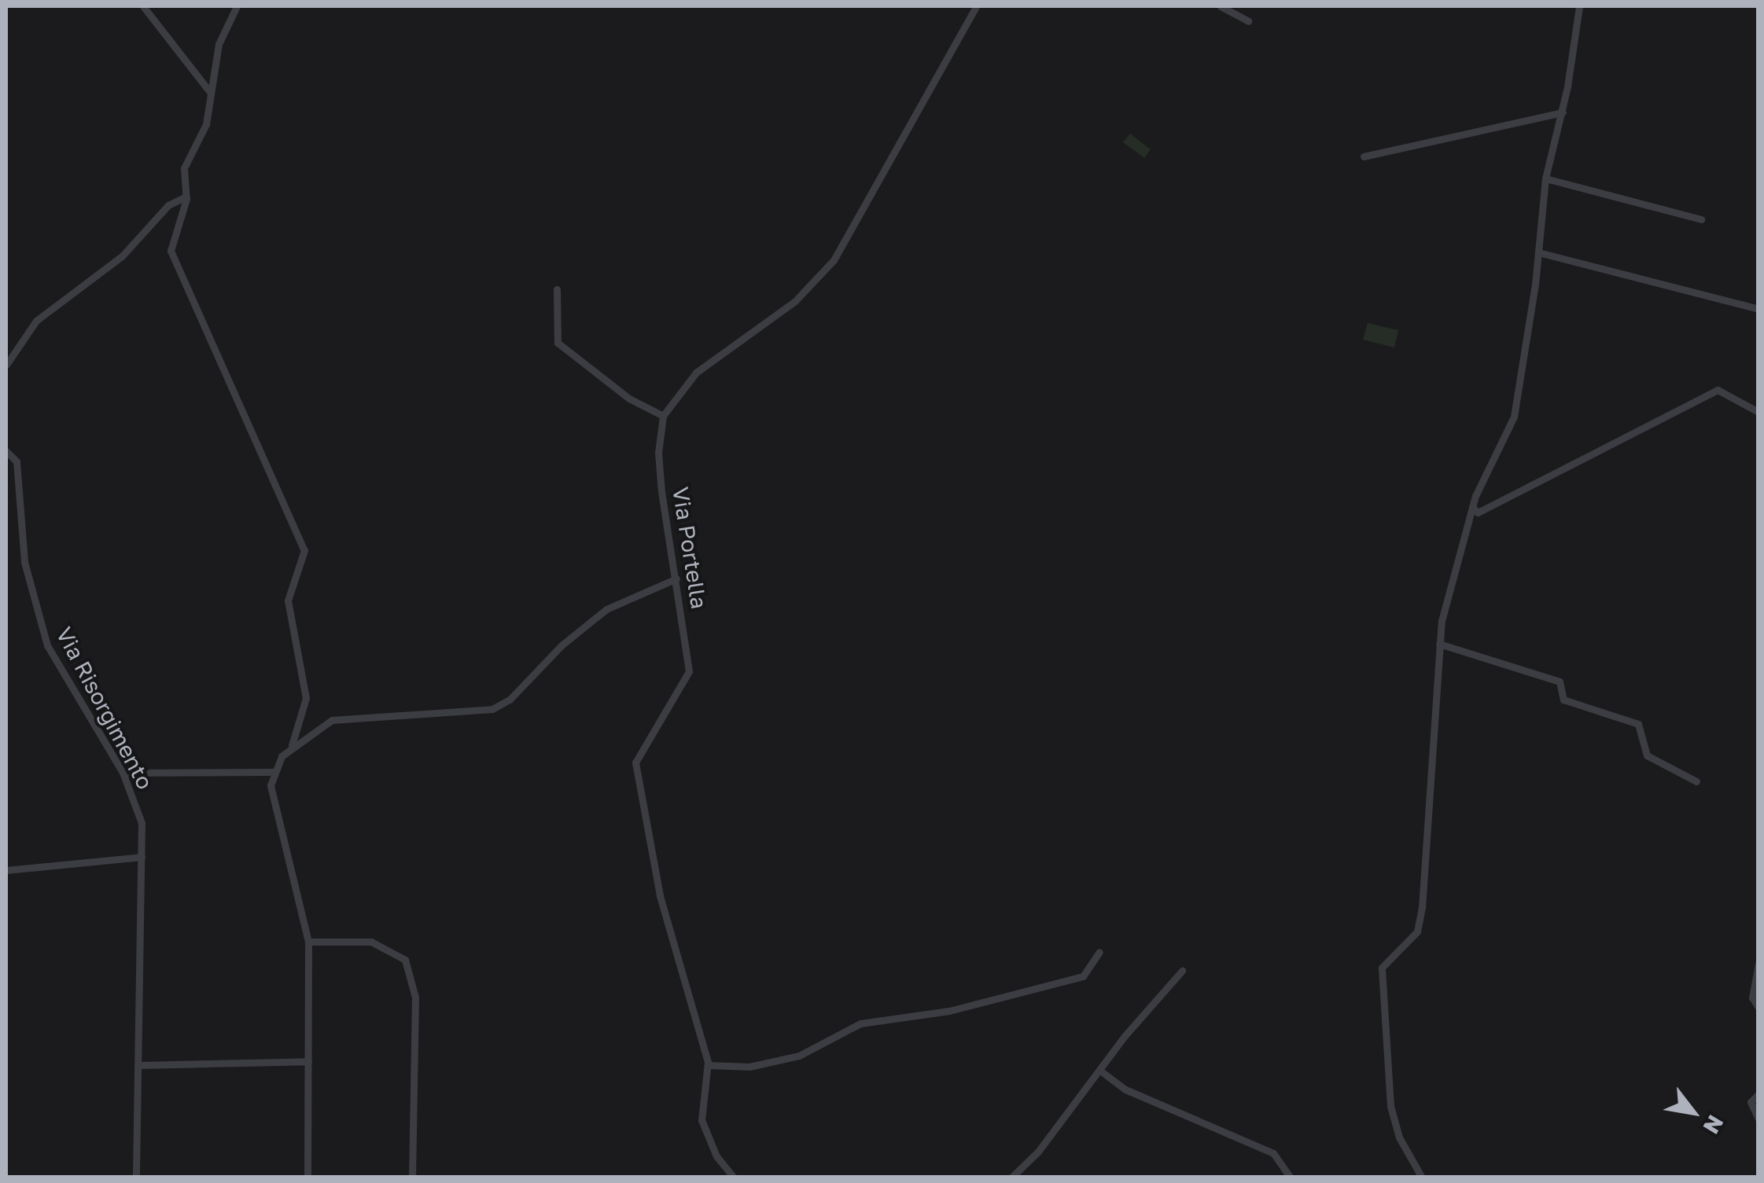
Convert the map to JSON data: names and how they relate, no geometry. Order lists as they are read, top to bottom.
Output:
{
  "streets": {
    "street": ["Via Portella", "Via Risorgimento"]
  },
  "north": "bottom right"
}
